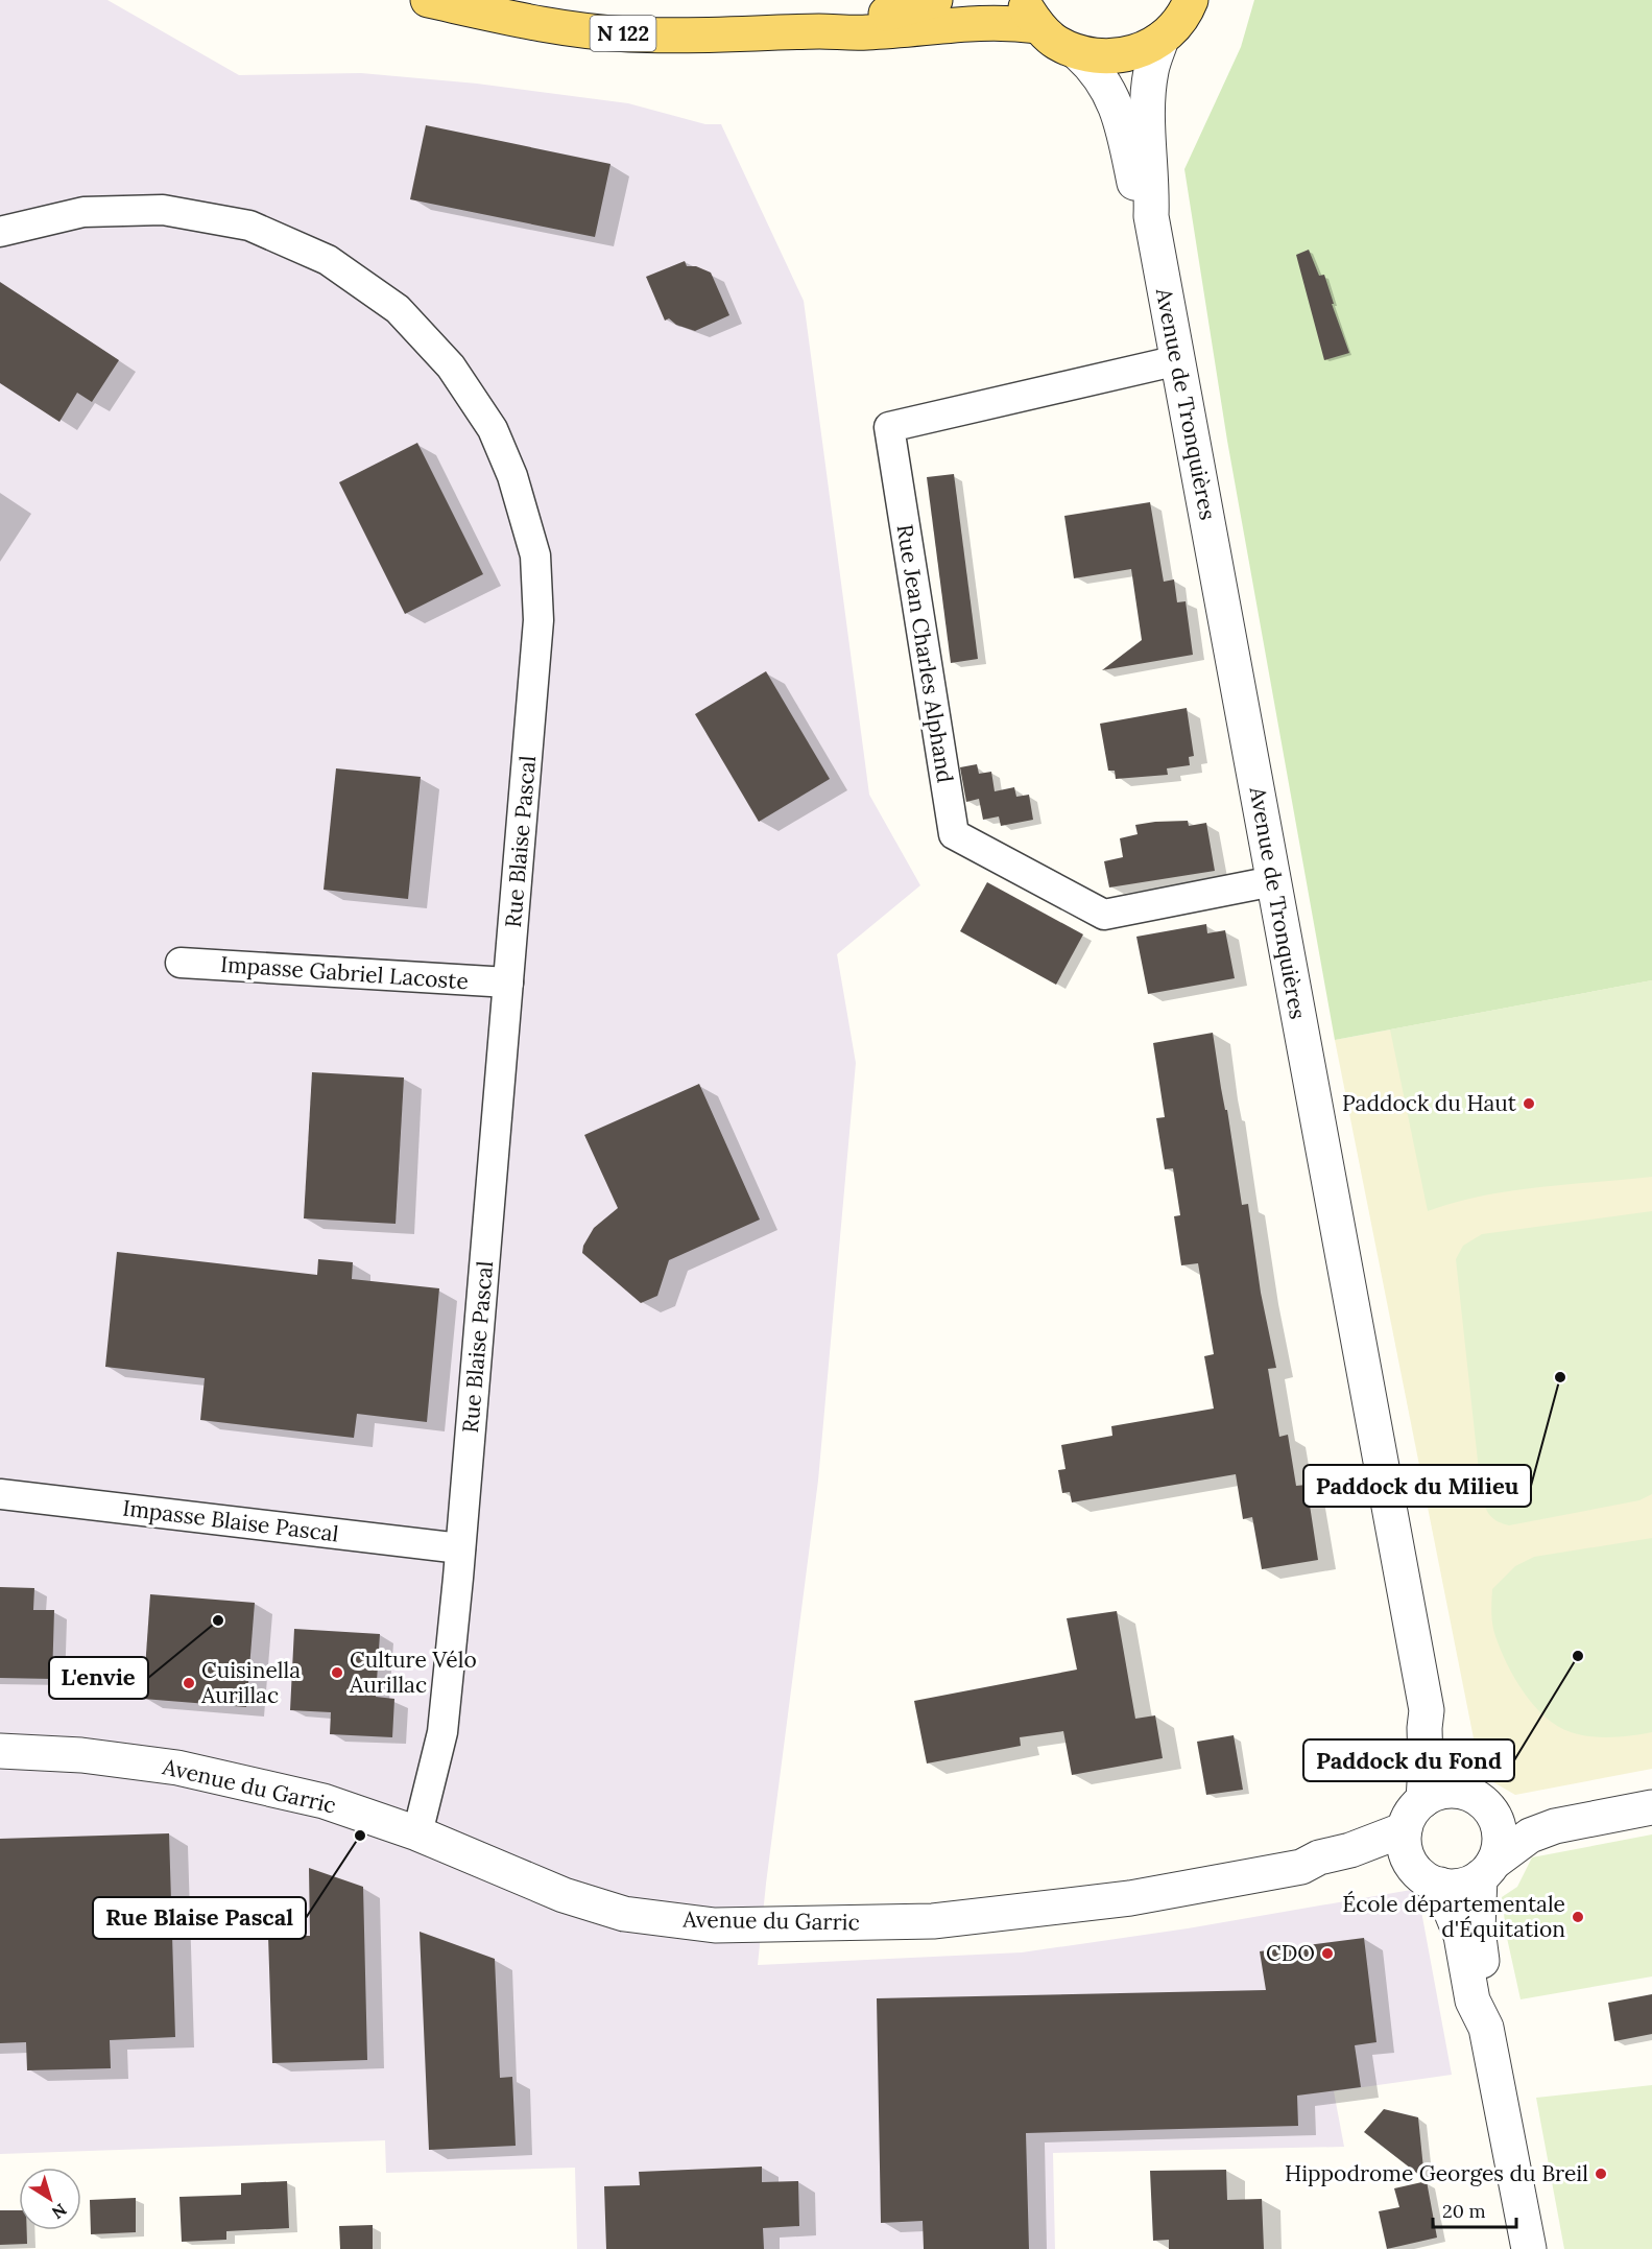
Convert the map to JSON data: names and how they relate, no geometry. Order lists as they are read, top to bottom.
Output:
{
  "streets": {
    "main road": ["N 122"],
    "street": [
      "Avenue de Tronquières",
      "Rue Jean Charles Alphand",
      "Rue Blaise Pascal",
      "Impasse Gabriel Lacoste",
      "Impasse Blaise Pascal",
      "Avenue du Garric"
    ]
  },
  "crossings": [
    ["Avenue de Tronquières", "Rue Jean Charles Alphand"],
    ["Avenue de Tronquières", "Avenue du Garric"],
    ["Rue Blaise Pascal", "Impasse Gabriel Lacoste"],
    ["Rue Blaise Pascal", "Impasse Blaise Pascal"],
    ["Rue Blaise Pascal", "Avenue du Garric"]
  ],
  "places": [
    "Paddock du Haut",
    "Paddock du Milieu",
    "L'envie",
    "Paddock du Fond",
    "Culture Vélo Aurillac",
    "Cuisinella Aurillac",
    "Rue Blaise Pascal",
    "École départementale d'Équitation",
    "CDO",
    "Hippodrome Georges du Breil"
  ],
  "scale_bar": "20 m",
  "north": "bottom right"
}
